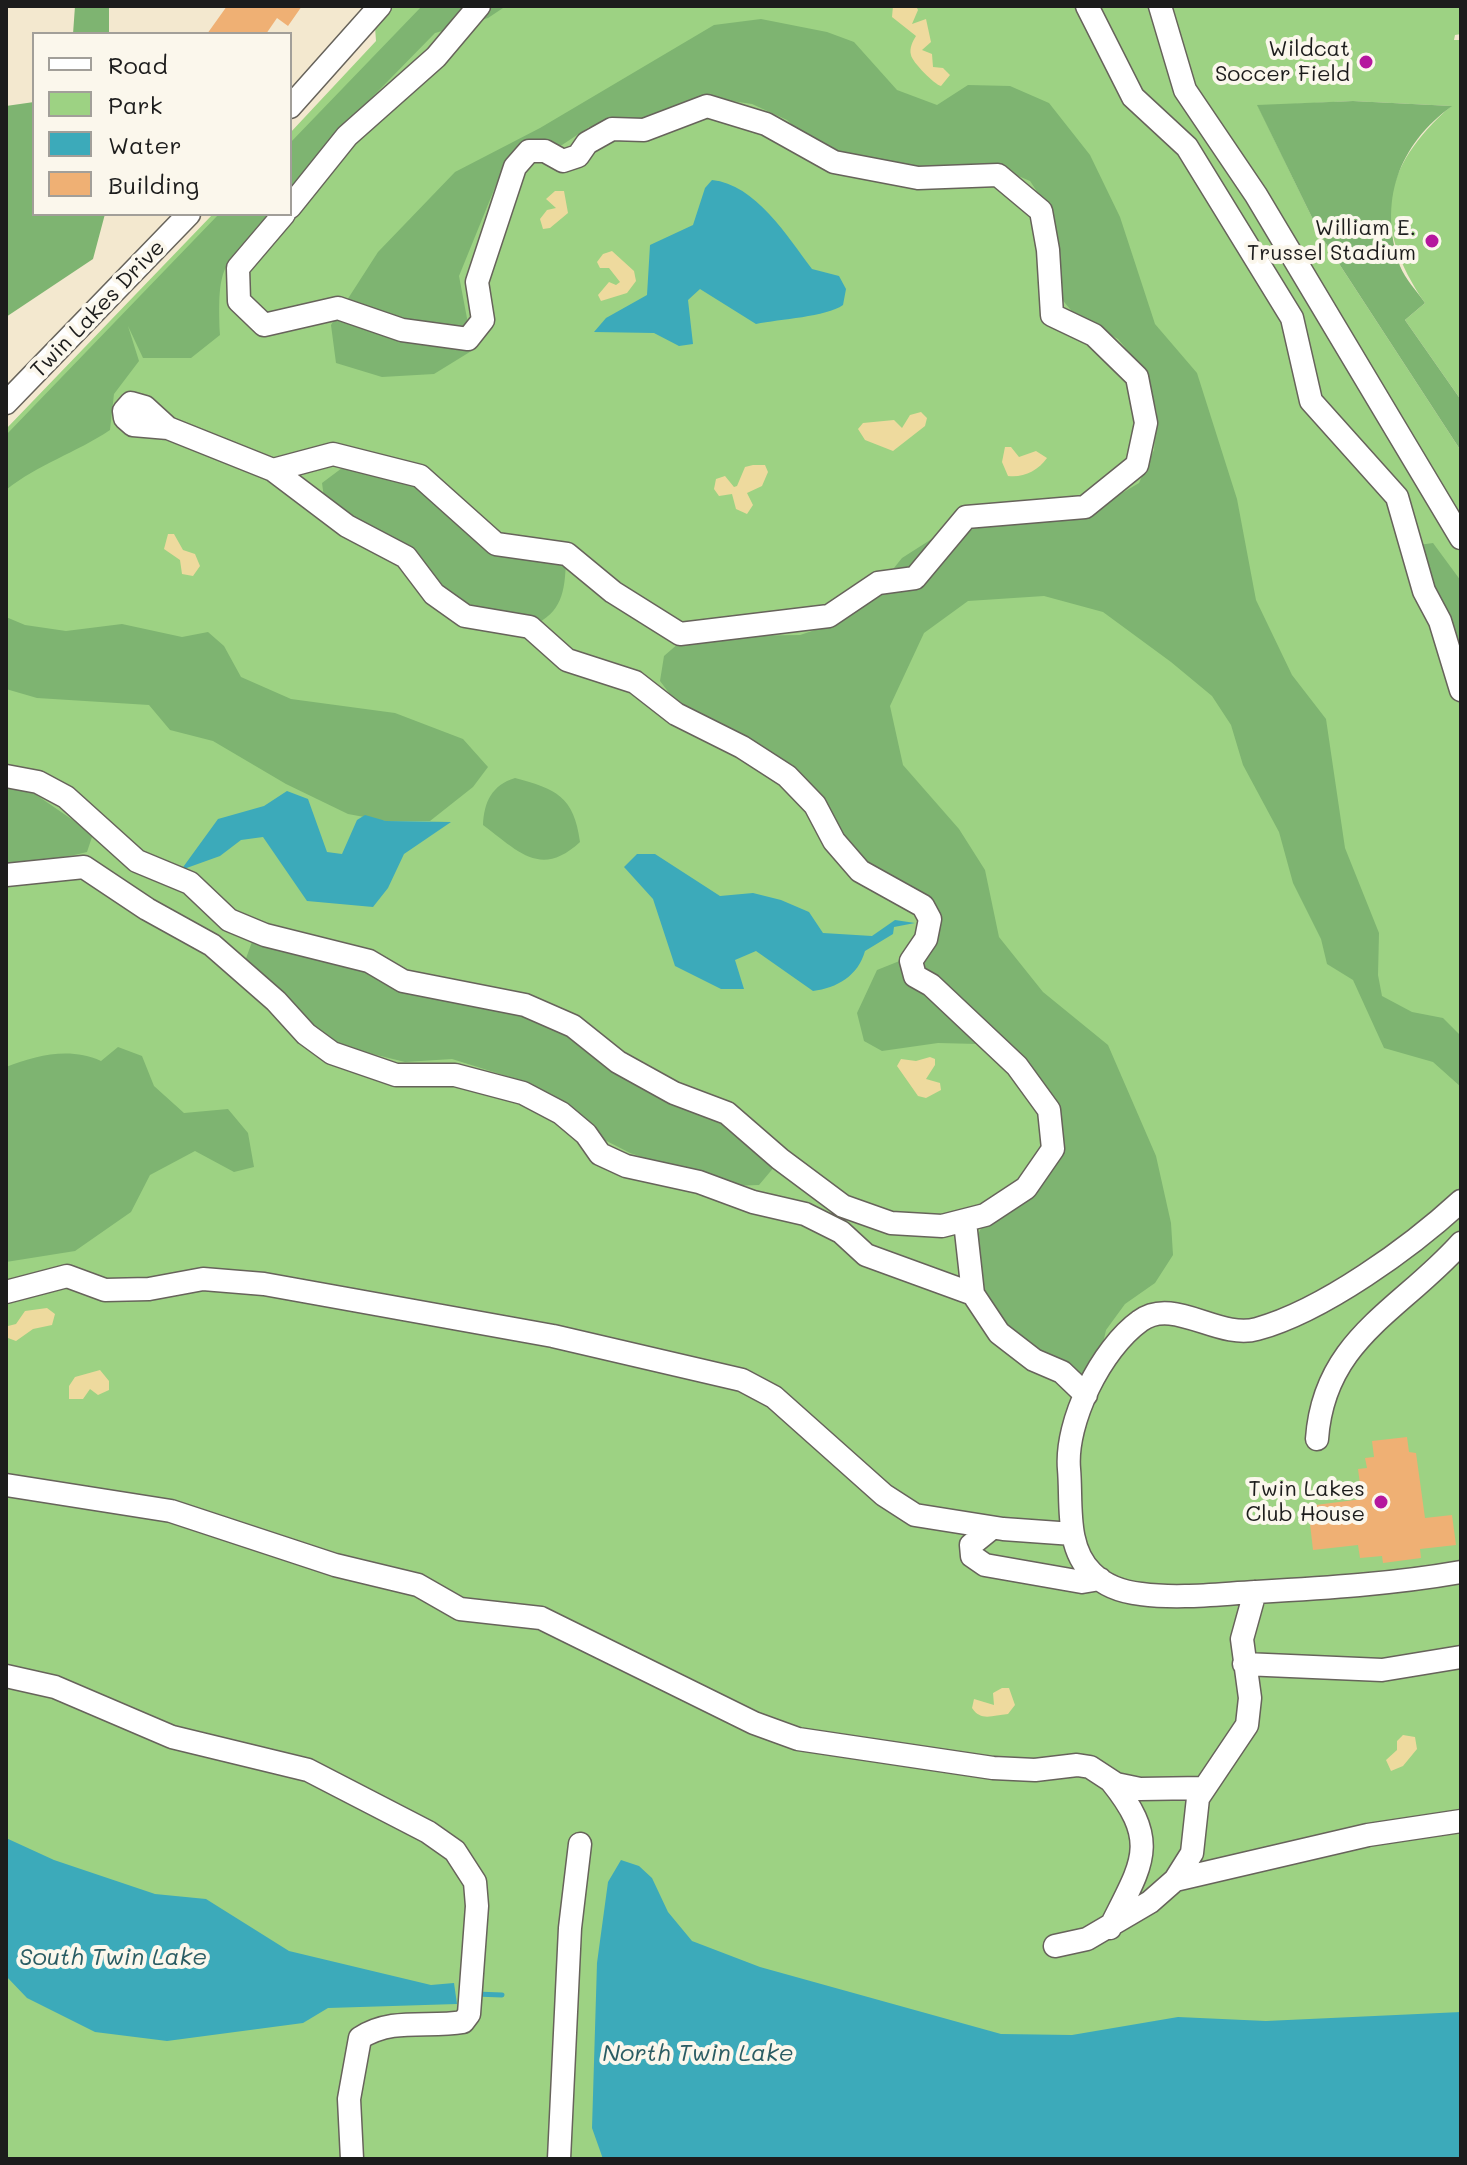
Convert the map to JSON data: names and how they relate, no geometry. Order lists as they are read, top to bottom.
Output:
{
  "streets": {
    "street": ["Twin Lakes Drive"]
  },
  "water": ["South Twin Lake", "North Twin Lake"],
  "places": ["Wildcat Soccer Field", "William E. Trussel Stadium", "Twin Lakes Club House"],
  "legend": [
    "Road",
    "Park",
    "Water",
    "Building"
  ]
}
